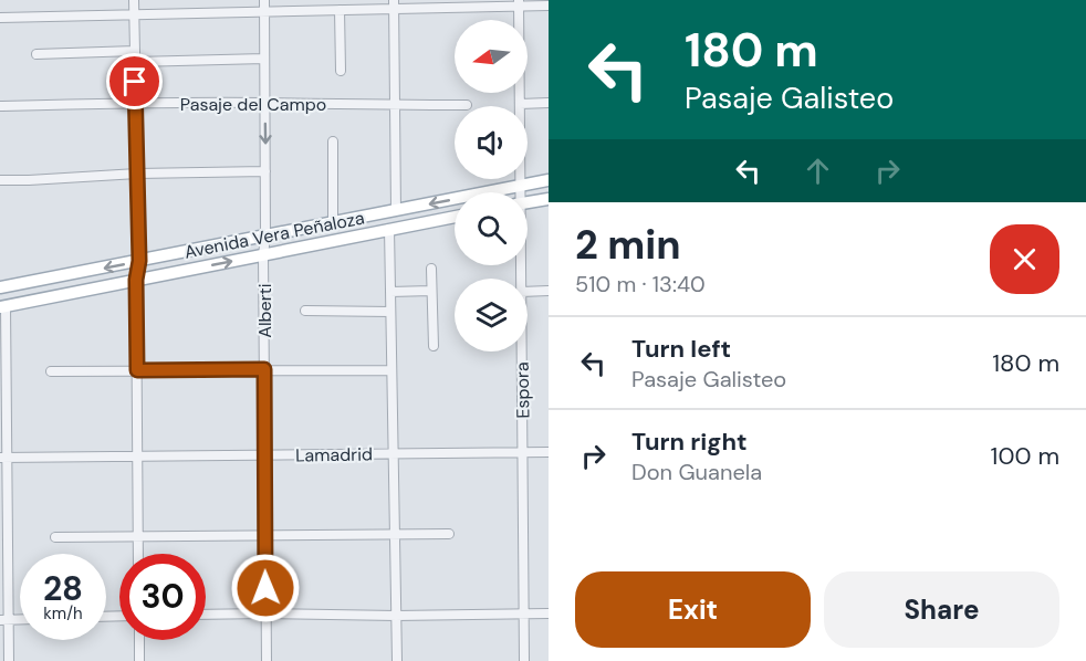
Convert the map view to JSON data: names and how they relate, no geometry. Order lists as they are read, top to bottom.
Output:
{
  "streets": {
    "main road": ["Avenida Vera Peñaloza"],
    "street": [
      "Pasaje del Campo",
      "Alberti",
      "Espora",
      "Lamadrid"
    ]
  },
  "crossings": [
    ["Pasaje del Campo", "Alberti"],
    ["Avenida Vera Peñaloza", "Alberti"],
    ["Avenida Vera Peñaloza", "Espora"],
    ["Alberti", "Lamadrid"],
    ["Espora", "Lamadrid"]
  ],
  "north": "left",
  "page": {
    "turn": ["180 m", "Pasaje Galisteo"],
    "heading": ["2 min", "510 m · 13:40"],
    "list": [
      {
        "name": "Turn left",
        "note": "Pasaje Galisteo",
        "value": "180 m"
      },
      {
        "name": "Turn right",
        "note": "Don Guanela",
        "value": "100 m"
      }
    ],
    "speed": "28 km/h",
    "limit": "30",
    "buttons": ["Exit", "Share"]
  }
}
